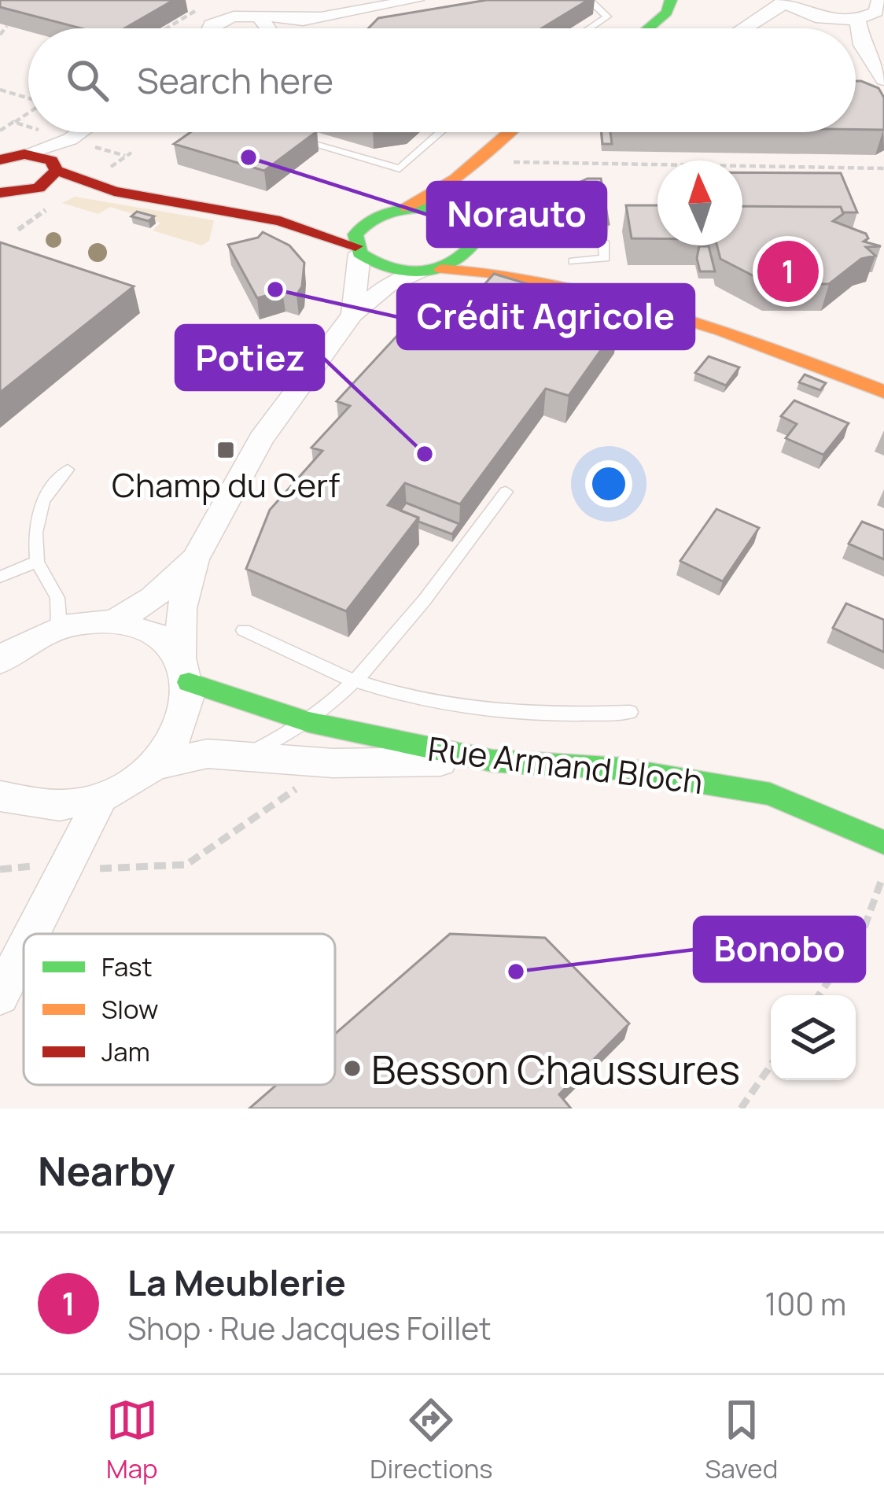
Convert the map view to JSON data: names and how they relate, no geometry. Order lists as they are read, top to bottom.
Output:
{
  "streets": {
    "main road": ["Rue Armand Bloch"]
  },
  "places": {
    "other": [
      "Norauto",
      "Crédit Agricole",
      "Potiez",
      "Bonobo",
      "Besson Chaussures"
    ],
    "transit": ["Champ du Cerf"]
  },
  "legend": ["Fast", "Slow", "Jam"],
  "north": "top",
  "page": {
    "search": "Search here",
    "pins": "1",
    "heading": "Nearby",
    "list": [
      {
        "mark": "1",
        "name": "La Meublerie",
        "note": "Shop · Rue Jacques Foillet",
        "value": "100 m"
      }
    ],
    "nav": ["Map", "Directions", "Saved"]
  }
}
